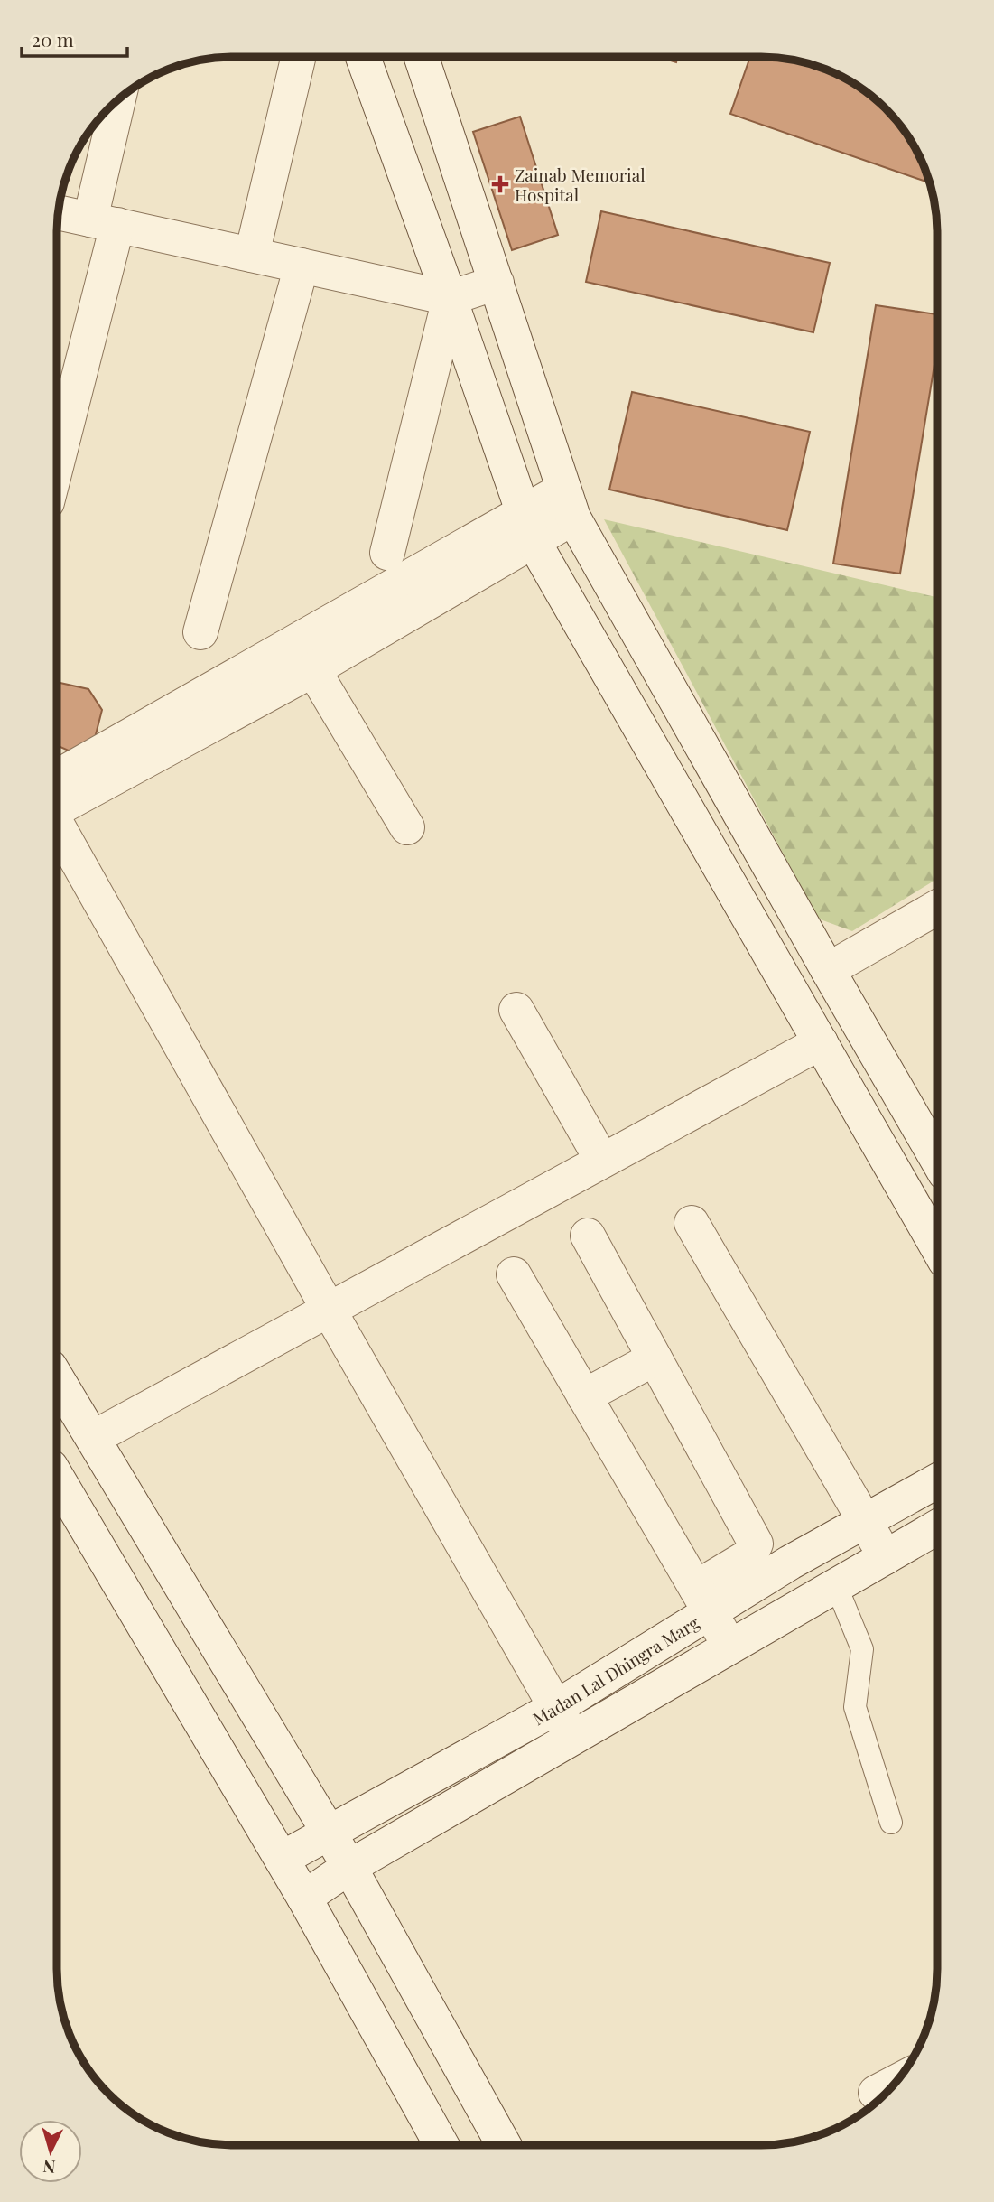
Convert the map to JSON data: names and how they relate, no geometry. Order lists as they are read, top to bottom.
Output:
{
  "streets": {
    "street": ["Madan Lal Dhingra Marg"]
  },
  "places": {
    "health": ["Zainab Memorial Hospital"]
  },
  "scale_bar": "20 m",
  "north": "bottom"
}
